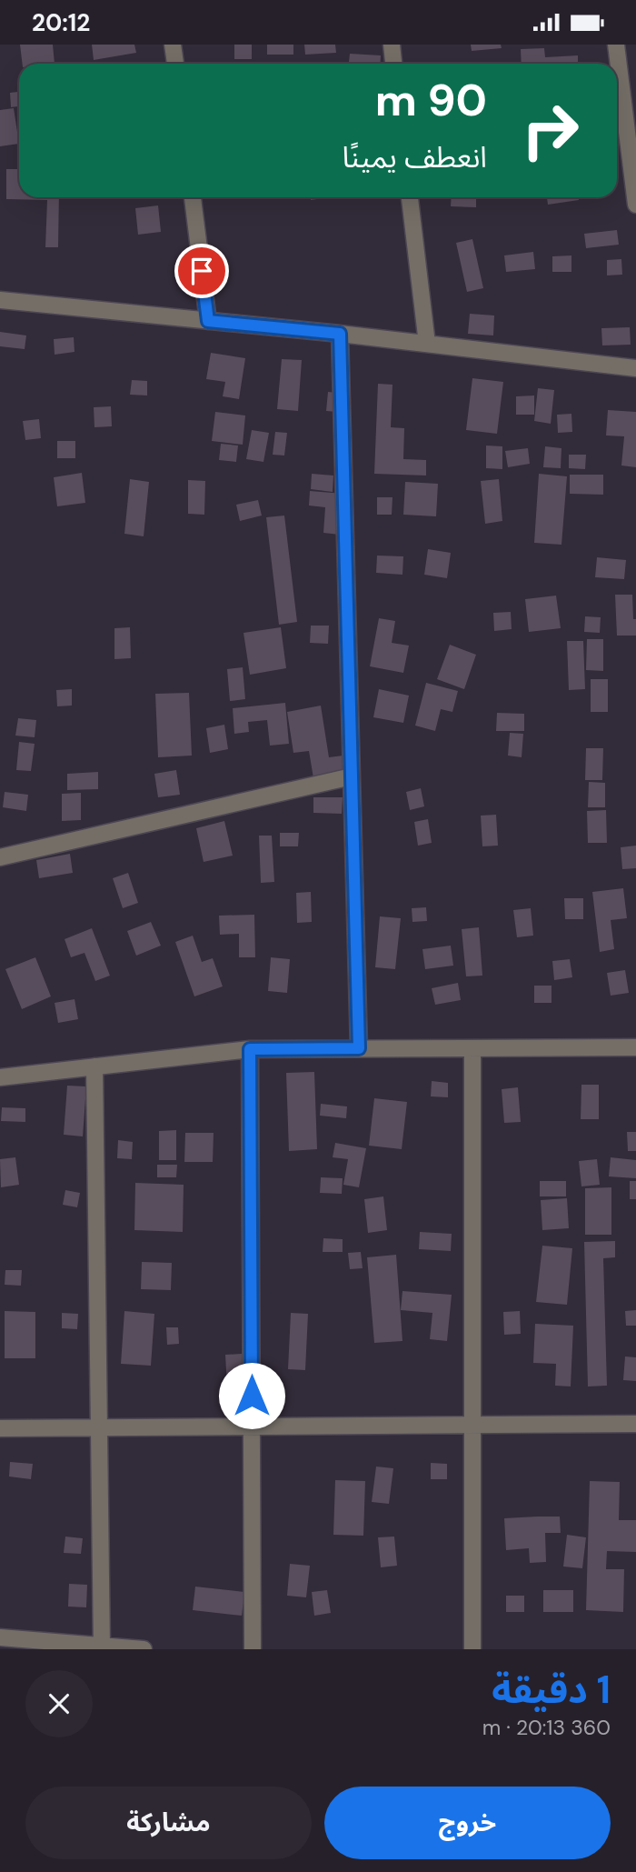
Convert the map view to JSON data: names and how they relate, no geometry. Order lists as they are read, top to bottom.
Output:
{
  "page": {
    "status": "20:12",
    "turn": ["90 m", "انعطف يمينًا"],
    "heading": ["1 دقيقة", "360 m · 20:13"],
    "buttons": ["خروج", "مشاركة"]
  }
}
